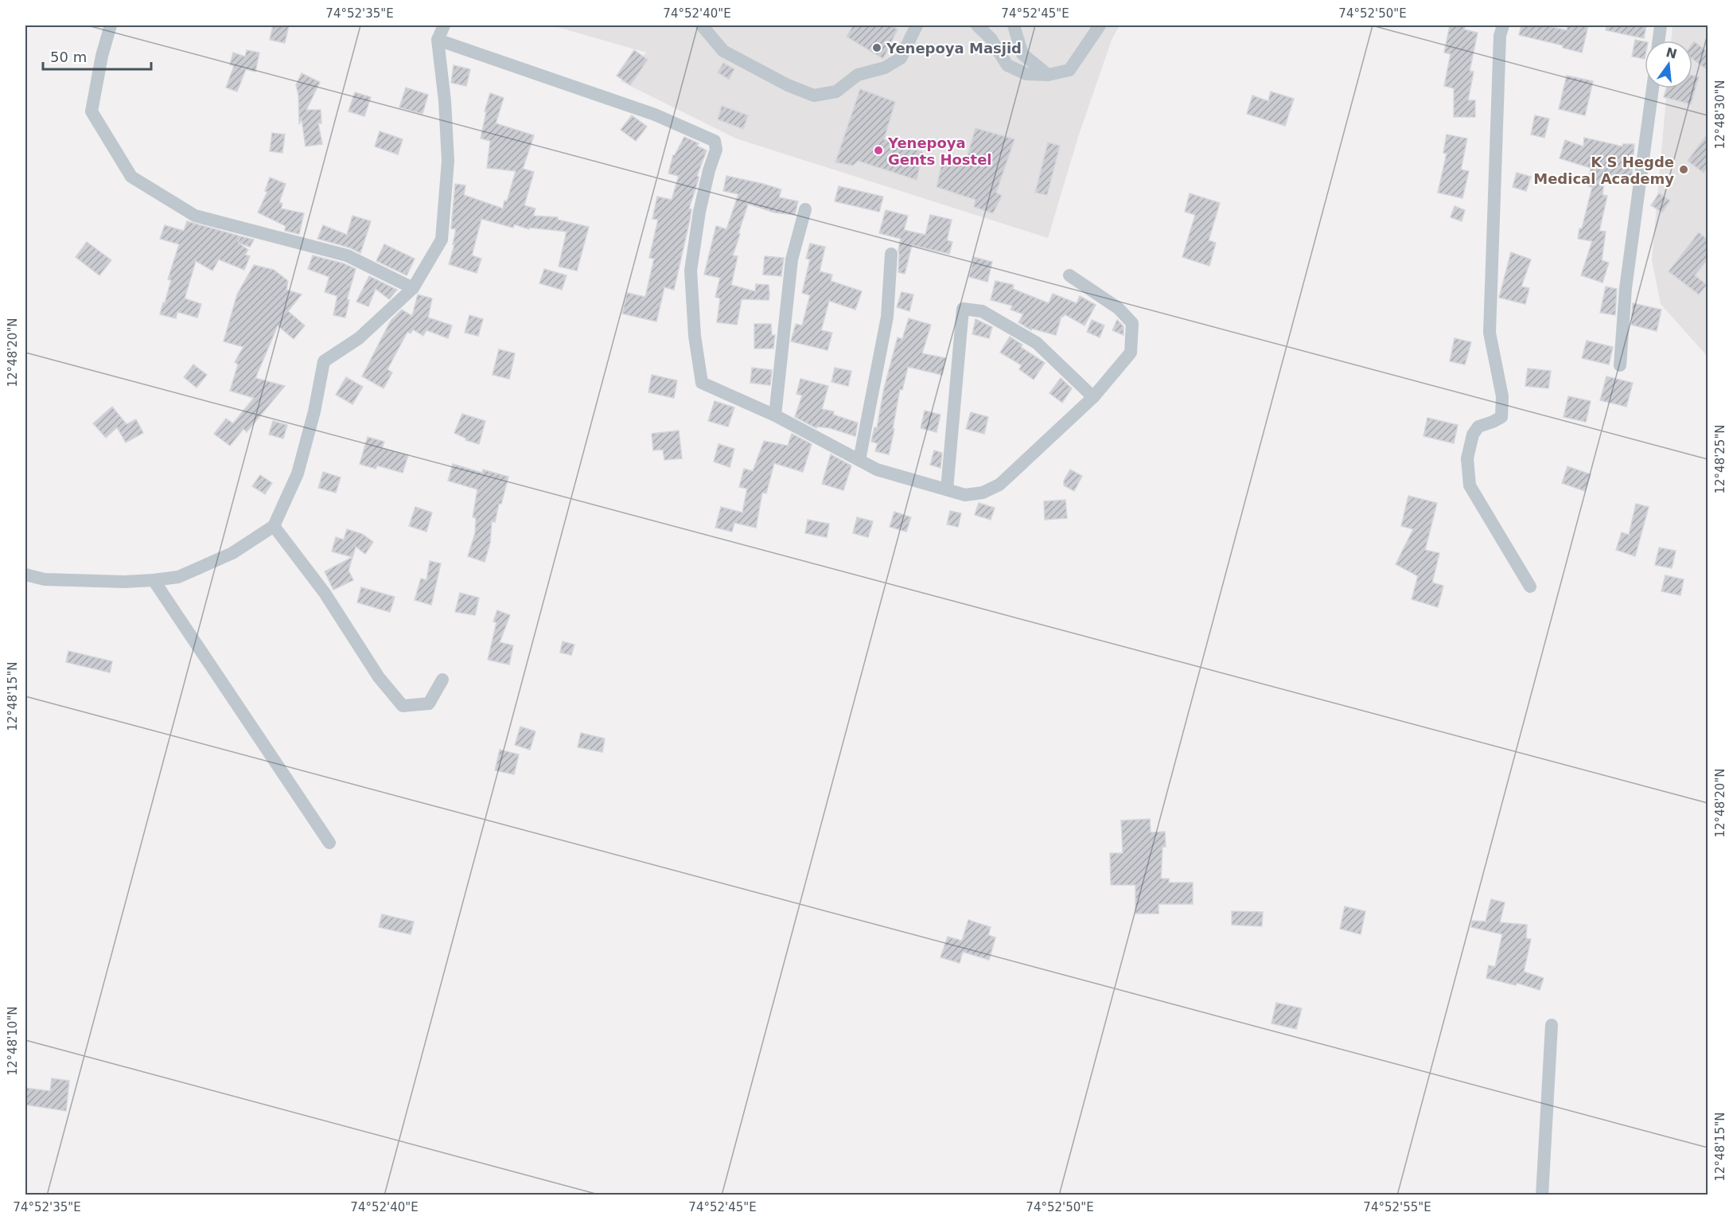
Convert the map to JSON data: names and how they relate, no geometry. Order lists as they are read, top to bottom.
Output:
{
  "places": ["Yenepoya Masjid", "Yenepoya Gents Hostel", "K S Hegde Medical Academy"],
  "scale_bar": "50 m",
  "north": "top",
  "coordinates": [
    "74°52'35\"E",
    "74°52'40\"E",
    "74°52'45\"E",
    "74°52'50\"E",
    "12°48'30\"N",
    "12°48'20\"N",
    "12°48'25\"N",
    "12°48'15\"N",
    "12°48'10\"N",
    "74°52'55\"E"
  ]
}
